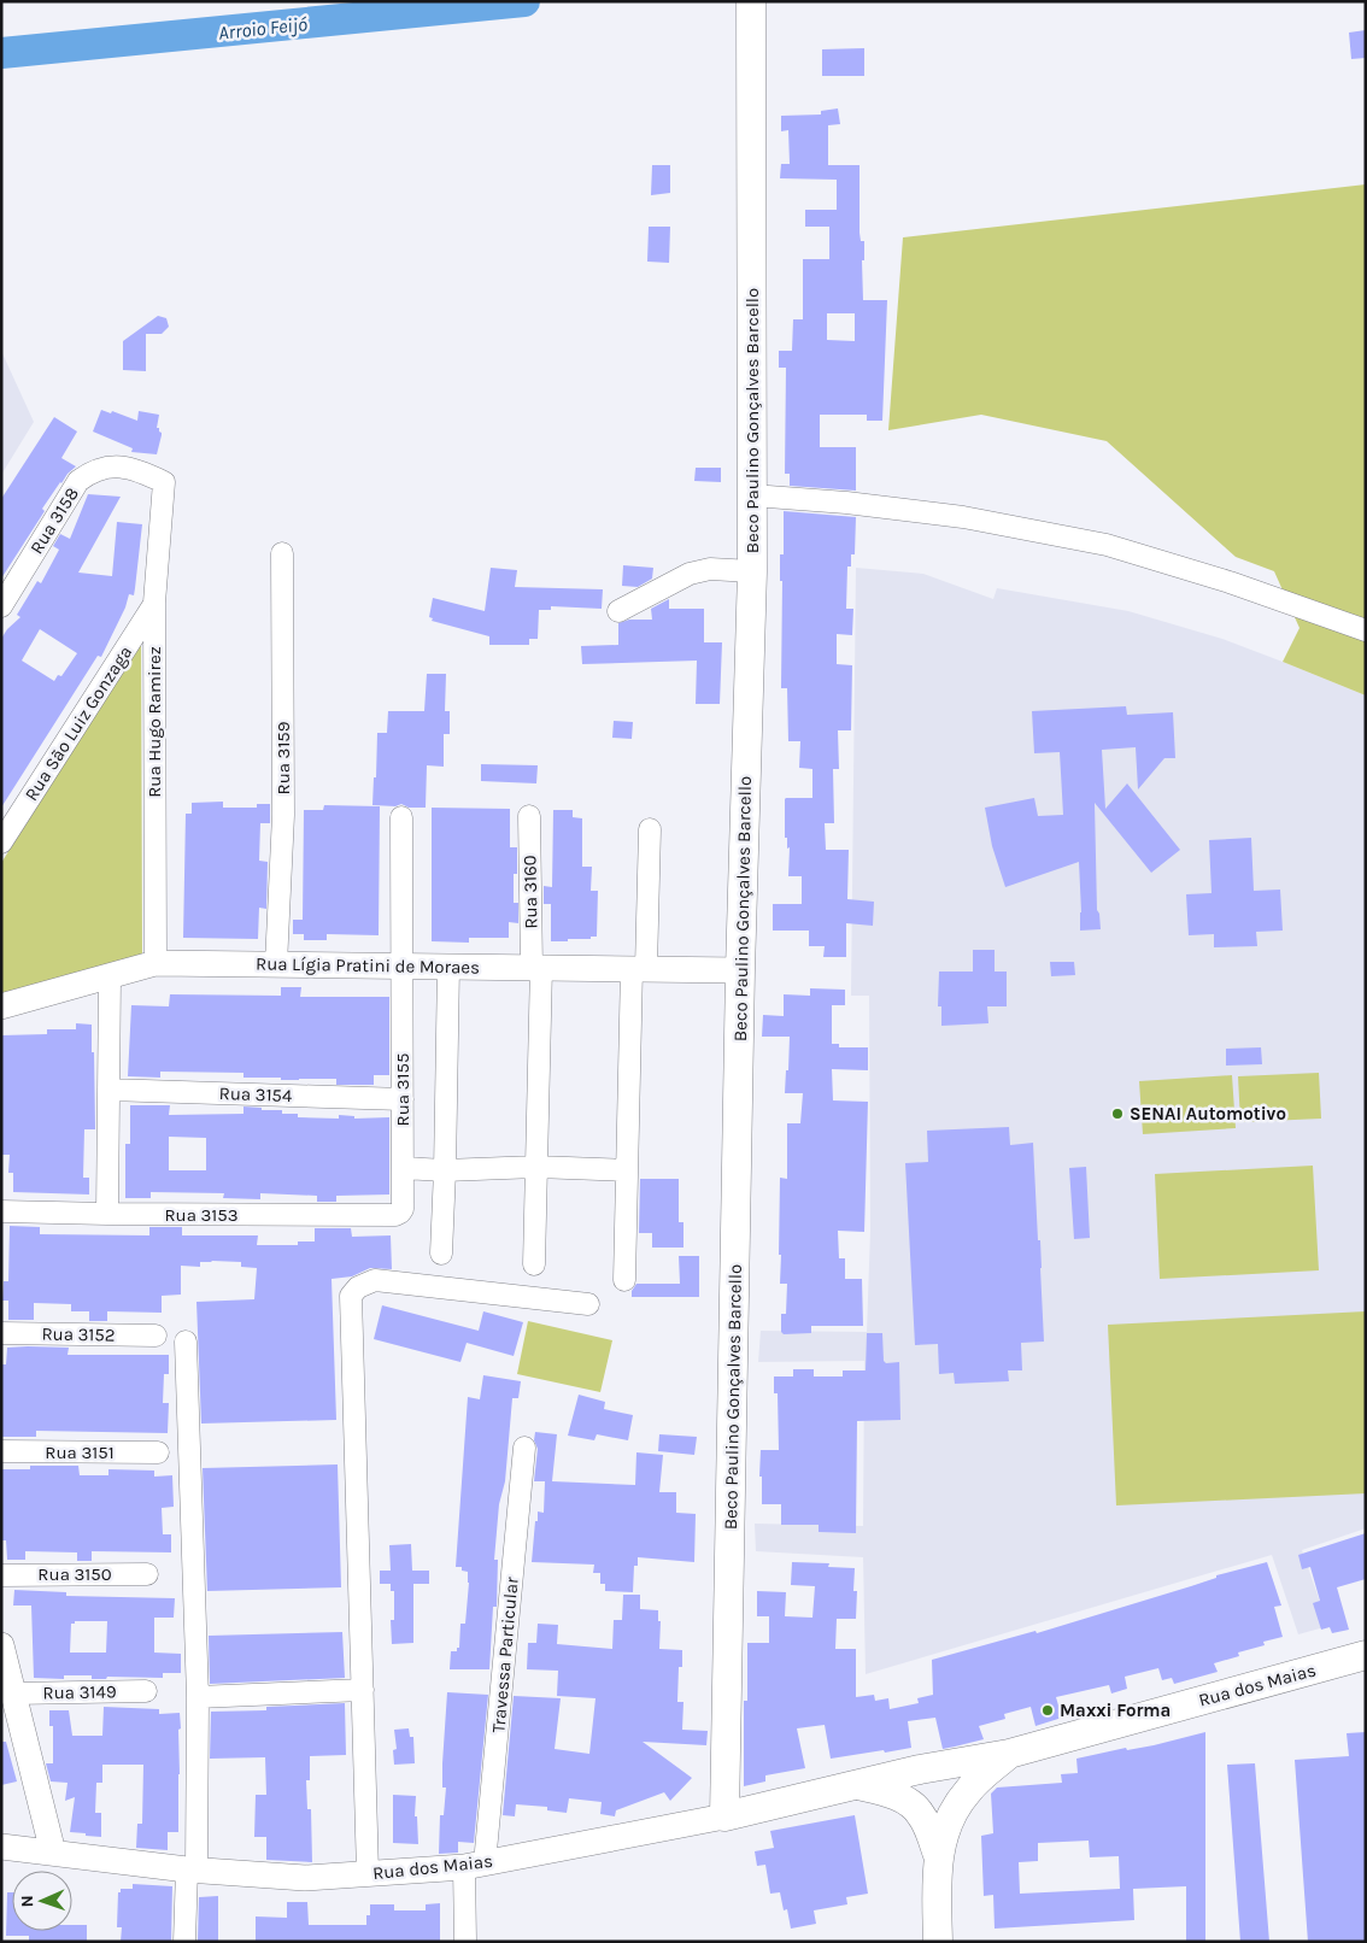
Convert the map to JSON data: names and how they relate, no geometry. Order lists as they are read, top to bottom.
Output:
{
  "streets": {
    "main road": ["Beco Paulino Gonçalves Barcello", "Rua dos Maias"],
    "street": [
      "Rua 3158",
      "Rua Hugo Ramirez",
      "Rua São Luiz Gonzaga",
      "Rua 3159",
      "Rua 3160",
      "Rua Lígia Pratini de Moraes",
      "Rua 3155",
      "Rua 3154",
      "Rua 3153",
      "Rua 3152",
      "Rua 3151",
      "Rua 3150",
      "Travessa Particular",
      "Rua 3149"
    ]
  },
  "crossings": [
    ["Beco Paulino Gonçalves Barcello", "Rua Lígia Pratini de Moraes"],
    ["Beco Paulino Gonçalves Barcello", "Rua dos Maias"],
    ["Rua 3158", "Rua Hugo Ramirez"],
    ["Rua Hugo Ramirez", "Rua São Luiz Gonzaga"],
    ["Rua Hugo Ramirez", "Rua Lígia Pratini de Moraes"],
    ["Rua 3159", "Rua Lígia Pratini de Moraes"],
    ["Rua 3160", "Rua Lígia Pratini de Moraes"],
    ["Rua Lígia Pratini de Moraes", "Rua 3155"],
    ["Rua 3155", "Rua 3154"],
    ["Rua 3155", "Rua 3153"],
    ["Travessa Particular", "Rua dos Maias"]
  ],
  "water": ["Arroio Feijó"],
  "places": ["SENAI Automotivo", "Maxxi Forma"],
  "north": "left"
}
